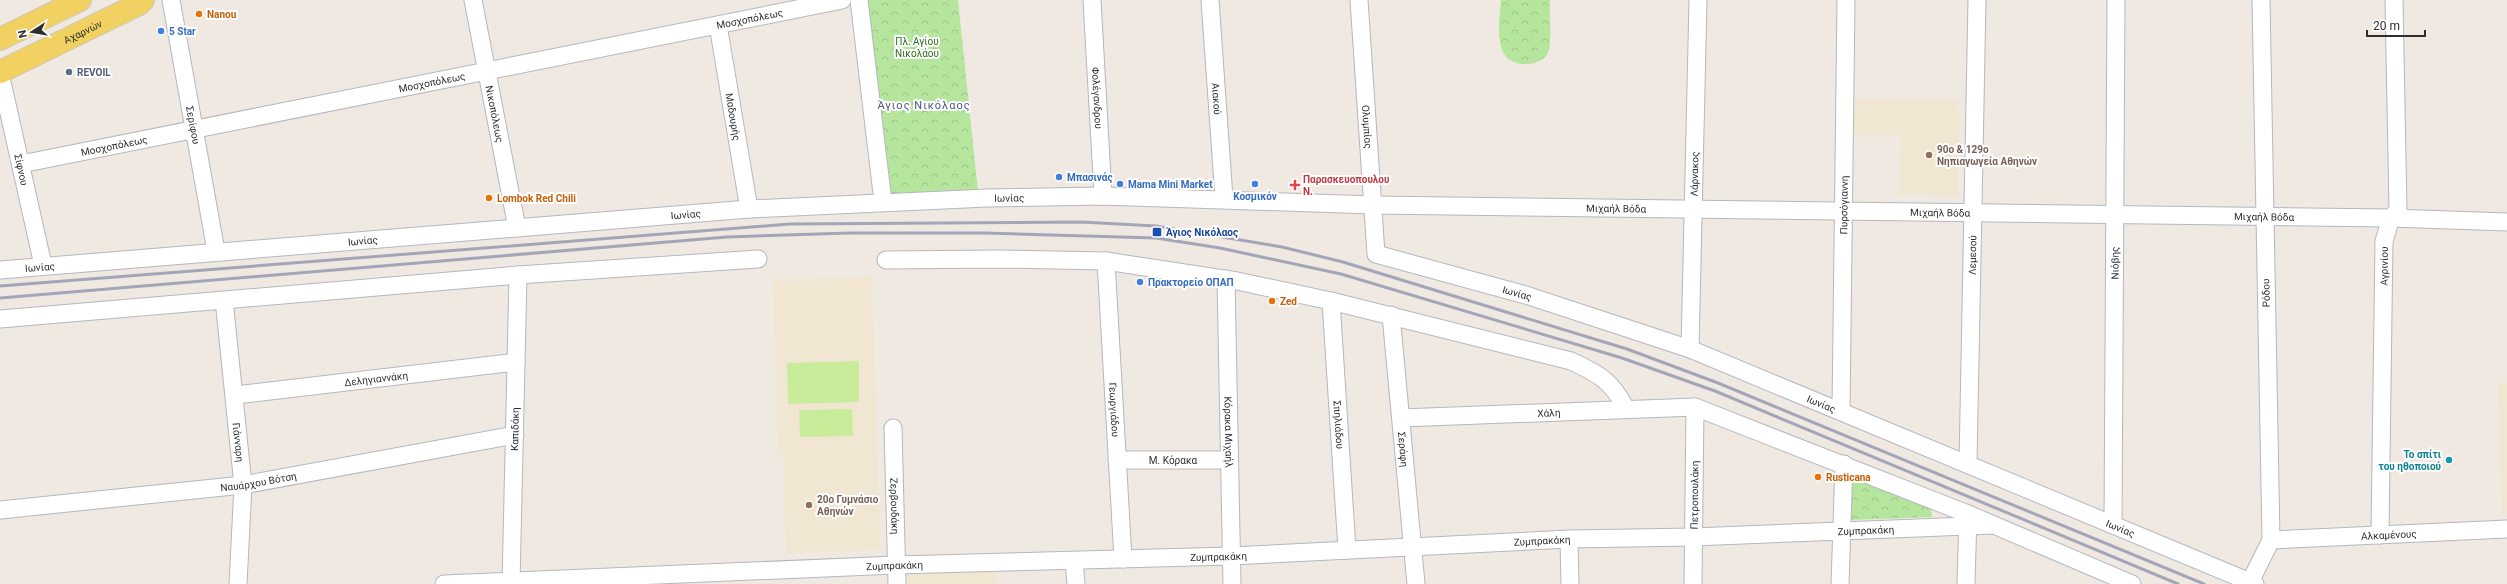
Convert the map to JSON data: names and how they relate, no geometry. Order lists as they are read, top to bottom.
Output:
{
  "streets": {
    "main road": ["Αχαρνών"],
    "street": [
      "Μοσχοπόλεως",
      "Φολέγανδρου",
      "Αιακού",
      "Νικοπόλεως",
      "Μαδουρής",
      "Σερίφου",
      "Ολυμπίας",
      "Σίφνου",
      "Λάρνακος",
      "Ιωνίας",
      "Πυρσόγιαννη",
      "Μιχαήλ Βόδα",
      "Λεμεσού",
      "Νιόβης",
      "Αγρινίου",
      "Ρόδου",
      "Δεληγιαννάκη",
      "Γεωργιάδου",
      "Χάλη",
      "Σπηλιάδου",
      "Καπιδάκη",
      "Κόρακα Μιχαήλ",
      "Γιάνναρη",
      "Σεράφη",
      "Μ. Κόρακα",
      "Ναυάρχου Βότση",
      "Πετροπουλάκη",
      "Ζερβουδάκη",
      "Ζυμπρακάκη",
      "Αλκαμένους"
    ]
  },
  "crossings": [
    ["Μοσχοπόλεως", "Νικοπόλεως"],
    ["Μοσχοπόλεως", "Μαδουρής"],
    ["Μοσχοπόλεως", "Σερίφου"],
    ["Μοσχοπόλεως", "Σίφνου"],
    ["Αχαρνών", "Σίφνου"],
    ["Φολέγανδρου", "Ιωνίας"],
    ["Αιακού", "Ιωνίας"],
    ["Νικοπόλεως", "Ιωνίας"],
    ["Μαδουρής", "Ιωνίας"],
    ["Σερίφου", "Ιωνίας"],
    ["Ολυμπίας", "Ιωνίας"],
    ["Ολυμπίας", "Μιχαήλ Βόδα"],
    ["Σίφνου", "Ιωνίας"],
    ["Λάρνακος", "Ιωνίας"],
    ["Λάρνακος", "Μιχαήλ Βόδα"],
    ["Ιωνίας", "Πυρσόγιαννη"],
    ["Ιωνίας", "Μιχαήλ Βόδα"],
    ["Ιωνίας", "Λεμεσού"],
    ["Ιωνίας", "Νιόβης"],
    ["Ιωνίας", "Ρόδου"],
    ["Πυρσόγιαννη", "Μιχαήλ Βόδα"],
    ["Μιχαήλ Βόδα", "Λεμεσού"],
    ["Μιχαήλ Βόδα", "Νιόβης"],
    ["Μιχαήλ Βόδα", "Αγρινίου"],
    ["Μιχαήλ Βόδα", "Ρόδου"],
    ["Αγρινίου", "Αλκαμένους"],
    ["Ρόδου", "Αλκαμένους"],
    ["Δεληγιαννάκη", "Καπιδάκη"],
    ["Δεληγιαννάκη", "Γιάνναρη"],
    ["Γεωργιάδου", "Μ. Κόρακα"],
    ["Γεωργιάδου", "Ζυμπρακάκη"],
    ["Χάλη", "Σεράφη"],
    ["Χάλη", "Πετροπουλάκη"],
    ["Σπηλιάδου", "Ζυμπρακάκη"],
    ["Καπιδάκη", "Ναυάρχου Βότση"],
    ["Καπιδάκη", "Ζυμπρακάκη"],
    ["Κόρακα Μιχαήλ", "Μ. Κόρακα"],
    ["Κόρακα Μιχαήλ", "Ζυμπρακάκη"],
    ["Γιάνναρη", "Ναυάρχου Βότση"],
    ["Σεράφη", "Ζυμπρακάκη"],
    ["Πετροπουλάκη", "Ζυμπρακάκη"],
    ["Ζερβουδάκη", "Ζυμπρακάκη"]
  ],
  "districts": ["Άγιος Νικόλαος"],
  "parks": ["Πλ. Αγίου Νικολάου"],
  "places": {
    "other": [
      "Nanou",
      "5 Star",
      "REVOIL",
      "90ο & 129ο Νηπιαγωγεία Αθηνών",
      "Μπασινάς",
      "Mama Mini Market",
      "Κοσμικόν",
      "Lombok Red Chili",
      "Πρακτορείο ΟΠΑΠ",
      "Zed",
      "Το σπίτι του ηθοποιού",
      "Rusticana",
      "20ο Γυμνάσιο Αθηνών"
    ],
    "health": ["Παρασκευοπουλου Ν."],
    "transit": ["Άγιος Νικόλαος"]
  },
  "scale_bar": "20 m",
  "north": "left"
}
